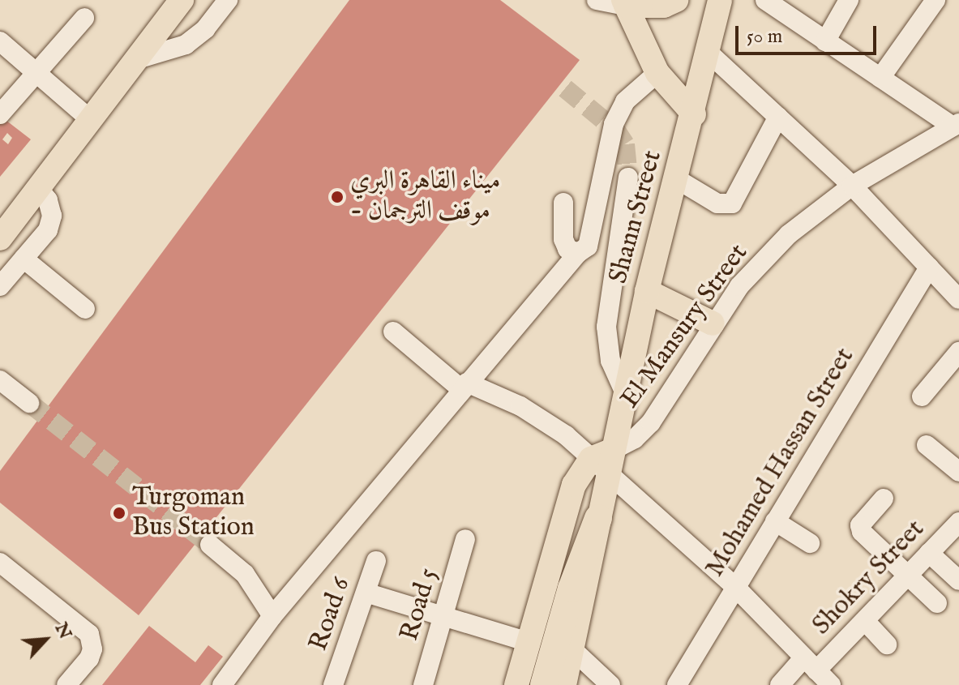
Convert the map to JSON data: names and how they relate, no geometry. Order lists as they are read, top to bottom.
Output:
{
  "streets": {
    "main road": ["Shann Street"],
    "street": [
      "El Mansury Street",
      "Mohamed Hassan Street",
      "Shokry Street",
      "Road 5",
      "Road 6"
    ]
  },
  "crossings": [
    ["Shann Street", "El Mansury Street"]
  ],
  "places": ["ميناء القاهرة البري - موقف الترجمان", "Turgoman Bus Station"],
  "scale_bar": "50 m",
  "north": "top right"
}
